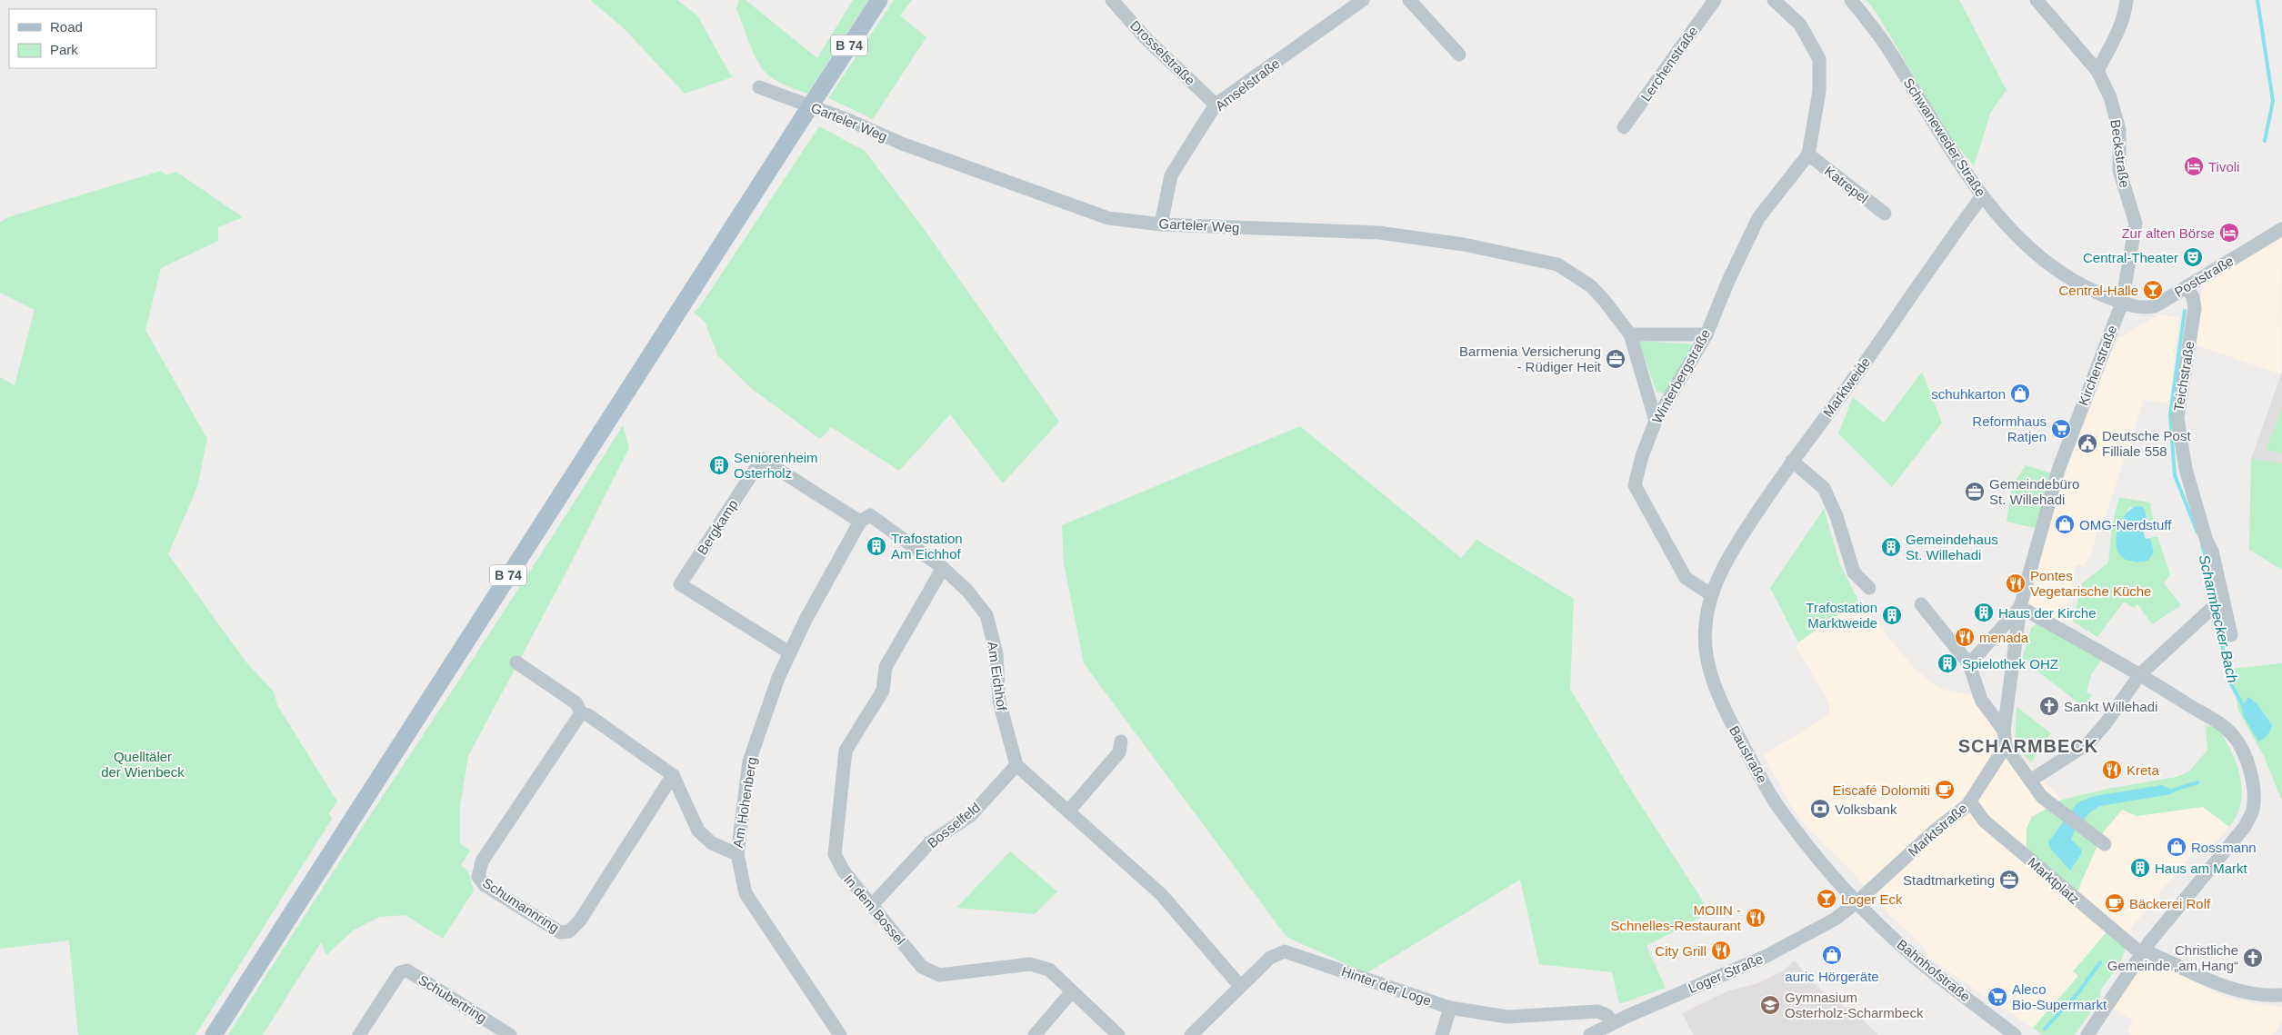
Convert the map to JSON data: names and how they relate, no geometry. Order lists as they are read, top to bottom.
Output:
{
  "streets": {
    "main road": ["B 74"],
    "street": [
      "Drosselstraße",
      "Lerchenstraße",
      "Amselstraße",
      "Garteler Weg",
      "Schwaneweder Straße",
      "Beckstraße",
      "Katrepel",
      "Poststraße",
      "Kirchenstraße",
      "Winterbergstraße",
      "Teichstraße",
      "Marktweide",
      "Bergkamp",
      "Am Eichhof",
      "Baustraße",
      "Am Hohenberg",
      "Bosselfeld",
      "Marktstraße",
      "Marktplatz",
      "Schumannring",
      "In dem Bossel",
      "Bahnhofstraße",
      "Loger Straße",
      "Hinter der Loge",
      "Schubertring"
    ]
  },
  "crossings": [
    ["Drosselstraße", "Amselstraße"],
    ["Amselstraße", "Garteler Weg"],
    ["Garteler Weg", "Winterbergstraße"],
    ["Schwaneweder Straße", "Beckstraße"],
    ["Schwaneweder Straße", "Poststraße"],
    ["Schwaneweder Straße", "Kirchenstraße"],
    ["Schwaneweder Straße", "Marktweide"],
    ["Beckstraße", "Poststraße"],
    ["Beckstraße", "Kirchenstraße"],
    ["Katrepel", "Winterbergstraße"],
    ["Poststraße", "Kirchenstraße"],
    ["Poststraße", "Teichstraße"],
    ["Kirchenstraße", "Marktstraße"],
    ["Winterbergstraße", "Baustraße"],
    ["Marktweide", "Baustraße"],
    ["Bergkamp", "Am Eichhof"],
    ["Bergkamp", "Am Hohenberg"],
    ["Am Eichhof", "Am Hohenberg"],
    ["Am Eichhof", "Bosselfeld"],
    ["Am Eichhof", "In dem Bossel"],
    ["Baustraße", "Marktstraße"],
    ["Baustraße", "Bahnhofstraße"],
    ["Baustraße", "Loger Straße"],
    ["Bosselfeld", "In dem Bossel"],
    ["Marktstraße", "Marktplatz"],
    ["Marktstraße", "Bahnhofstraße"],
    ["Marktstraße", "Loger Straße"],
    ["Bahnhofstraße", "Loger Straße"],
    ["Loger Straße", "Hinter der Loge"]
  ],
  "districts": ["SCHARMBECK"],
  "water": ["Scharmbecker Bach"],
  "parks": ["Quelltäler der Wienbeck"],
  "places": {
    "hotel": ["Tivoli", "Zur alten Börse"],
    "theatre": ["Central-Theater"],
    "bar": ["Central-Halle", "Loger Eck"],
    "office": ["Barmenia Versicherung - Rüdiger Heit", "Gemeindebüro St. Willehadi", "Stadtmarketing"],
    "shop": [
      "schuhkarton",
      "OMG-Nerdstuff",
      "Rossmann",
      "auric Hörgeräte"
    ],
    "supermarket": ["Reformhaus Ratjen", "Aleco Bio-Supermarkt"],
    "public building": ["Deutsche Post Filliale 558"],
    "building": [
      "Seniorenheim Osterholz",
      "Trafostation Am Eichhof",
      "Gemeindehaus St. Willehadi",
      "Haus der Kirche",
      "Trafostation Marktweide",
      "Spielothek OHZ",
      "Haus am Markt"
    ],
    "restaurant": [
      "Pontes Vegetarische Küche",
      "menada",
      "Kreta",
      "MOIIN - Schnelles-Restaurant",
      "City Grill"
    ],
    "church": ["Sankt Willehadi", "Christliche Gemeinde „am Hang“"],
    "cafe": ["Eiscafé Dolomiti", "Bäckerei Rolf"],
    "bank": ["Volksbank"],
    "school or university": ["Gymnasium Osterholz-Scharmbeck"]
  },
  "legend": ["Road", "Park"]
}
